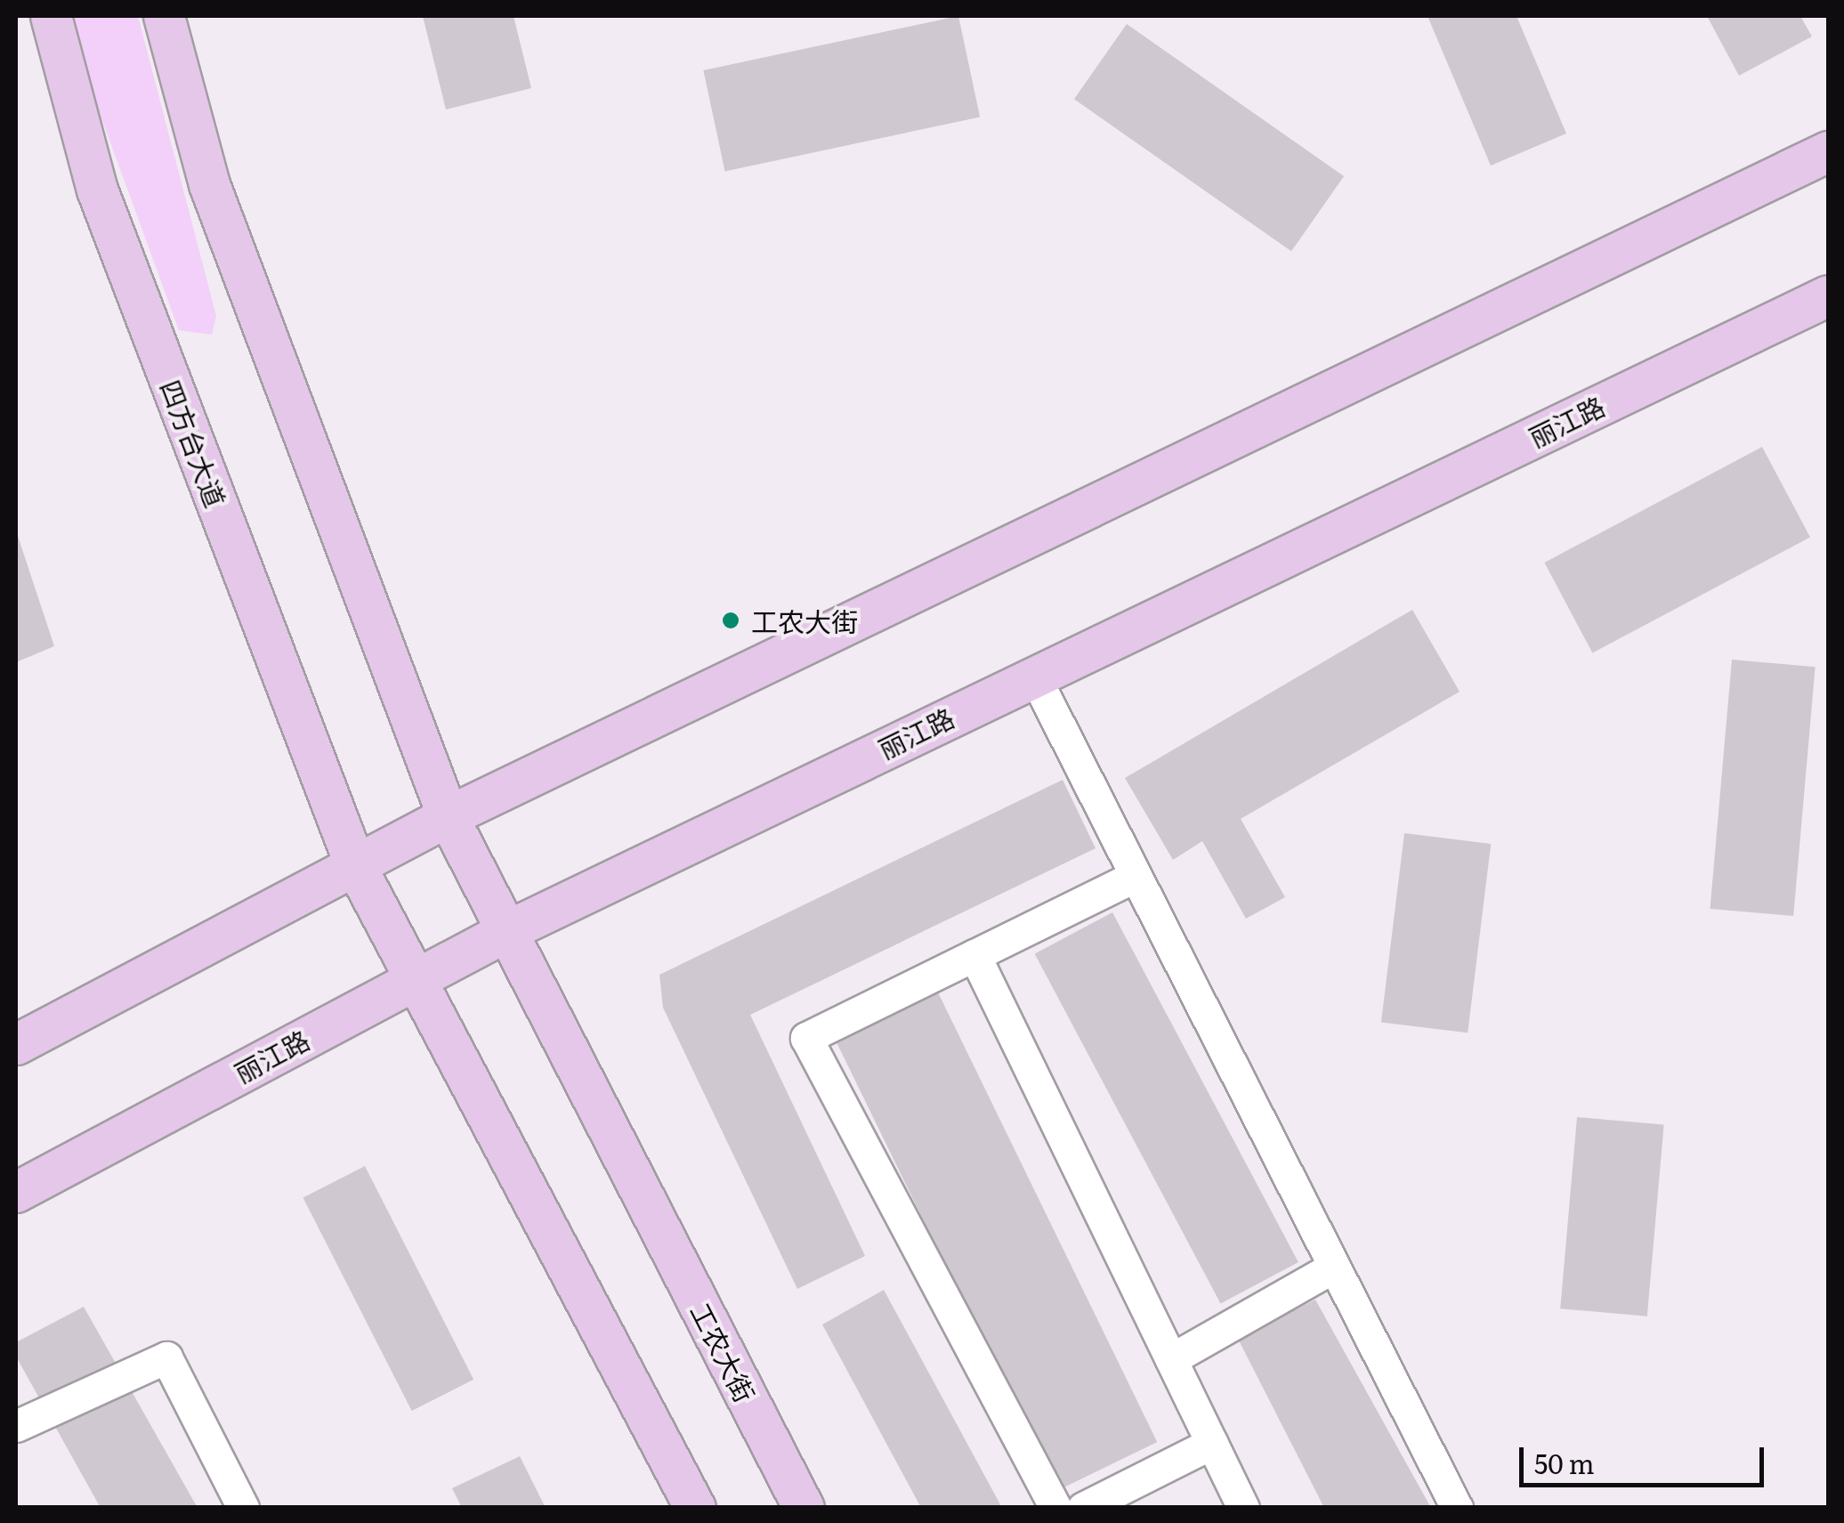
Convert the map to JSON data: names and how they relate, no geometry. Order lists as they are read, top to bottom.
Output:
{
  "streets": {
    "main road": ["丽江路", "四方台大道", "工农大街"]
  },
  "crossings": [
    ["丽江路", "工农大街"]
  ],
  "places": ["工农大街"],
  "scale_bar": "50 m"
}
